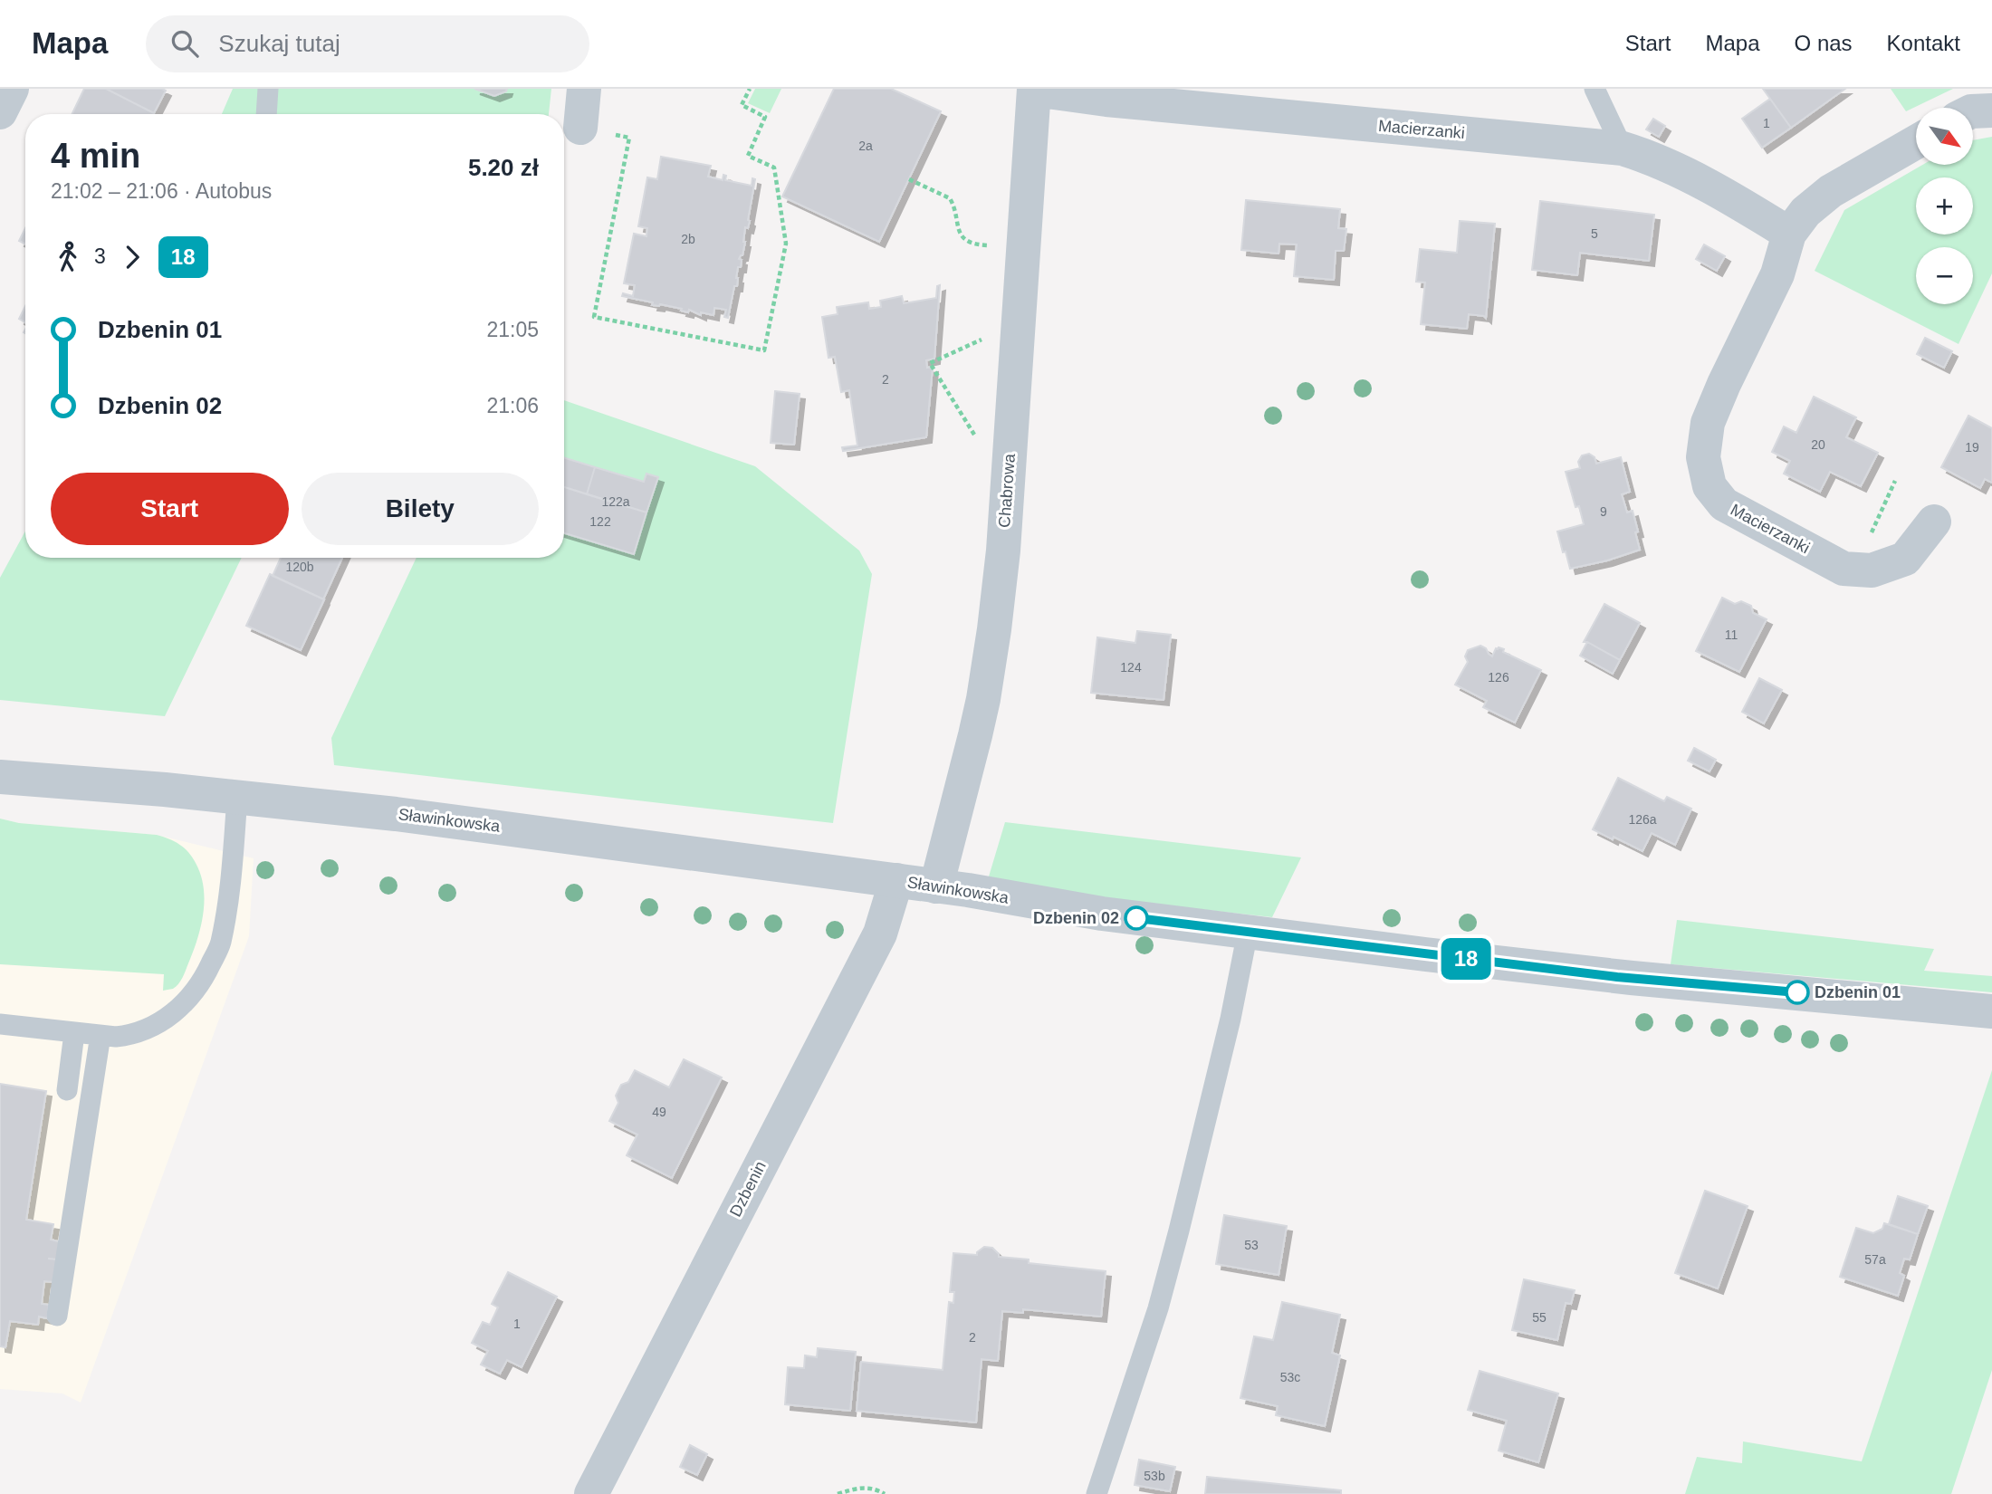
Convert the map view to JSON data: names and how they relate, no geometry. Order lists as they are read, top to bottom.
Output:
{
  "streets": {
    "street": [
      "Macierzanki",
      "Chabrowa",
      "Sławinkowska",
      "Dzbenin"
    ]
  },
  "crossings": [
    ["Macierzanki", "Chabrowa"],
    ["Chabrowa", "Sławinkowska"],
    ["Sławinkowska", "Dzbenin"]
  ],
  "places": ["Dzbenin 02", "Dzbenin 01"],
  "lines": ["bus line 18"],
  "house_numbers": [
    "1",
    "2a",
    "5",
    "2b",
    "2",
    "20",
    "19",
    "122a",
    "9",
    "122",
    "120b",
    "11",
    "124",
    "126",
    "126a",
    "49",
    "53",
    "57a",
    "55",
    "1",
    "2",
    "53c",
    "53b"
  ],
  "north": "bottom right",
  "page": {
    "header": "Mapa",
    "search": "Szukaj tutaj",
    "nav": [
      "Start",
      "Mapa",
      "O nas",
      "Kontakt"
    ],
    "on_map": "18",
    "map_buttons": ["+", "−"],
    "heading": ["4 min", "21:02 – 21:06 · Autobus", "5.20 zł"],
    "legs": ["3", "18"],
    "list": [
      {
        "name": "Dzbenin 01",
        "value": "21:05"
      },
      {
        "name": "Dzbenin 02",
        "value": "21:06"
      }
    ],
    "buttons": ["Start", "Bilety"]
  }
}
